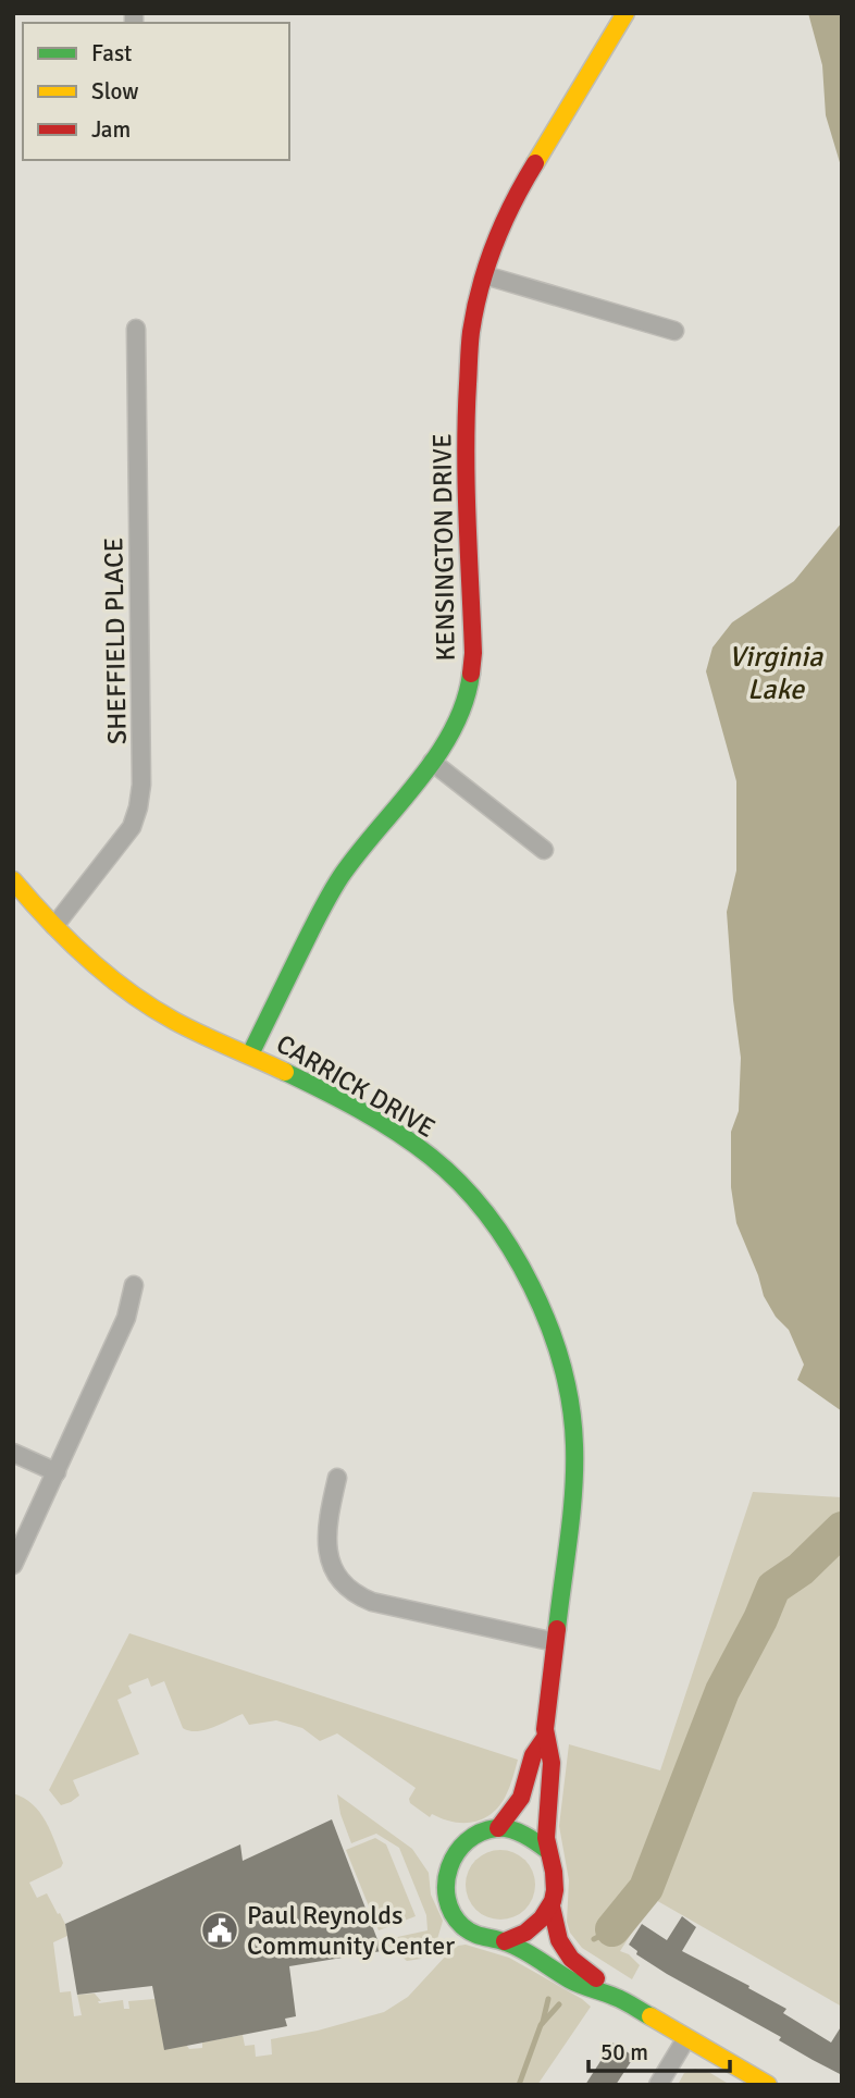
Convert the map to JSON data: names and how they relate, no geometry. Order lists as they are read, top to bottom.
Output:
{
  "streets": {
    "street": ["KENSINGTON DRIVE", "SHEFFIELD PLACE", "CARRICK DRIVE"]
  },
  "crossings": [
    ["KENSINGTON DRIVE", "CARRICK DRIVE"],
    ["SHEFFIELD PLACE", "CARRICK DRIVE"]
  ],
  "water": ["Virginia Lake"],
  "places": {
    "public building": ["Paul Reynolds Community Center"]
  },
  "legend": ["Fast", "Slow", "Jam"],
  "scale_bar": "50 m"
}
